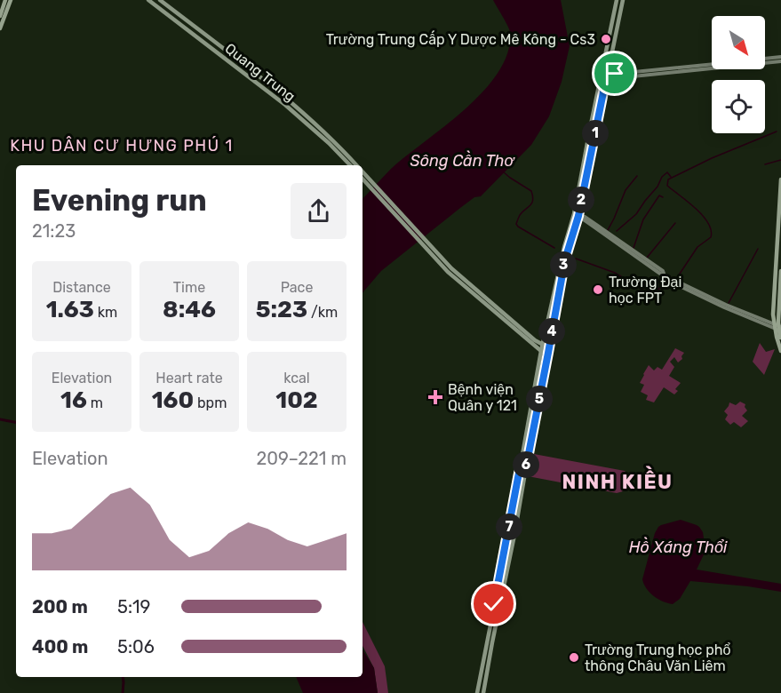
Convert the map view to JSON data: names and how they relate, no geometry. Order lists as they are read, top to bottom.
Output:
{
  "streets": {
    "main road": ["Quang Trung"]
  },
  "districts": ["KHU DÂN CƯ HƯNG PHÚ 1", "NINH KIỀU"],
  "water": ["Sông Cần Thơ", "Hồ Xáng Thổi"],
  "places": {
    "other": ["Trường Trung Cấp Y Dược Mê Kông - Cs3", "Trường Đại học FPT", "Trường Trung học phổ thông Châu Văn Liêm"],
    "health": ["Bệnh viện Quân y 121"]
  },
  "north": "bottom right",
  "page": {
    "pins": [
      "1",
      "2",
      "3",
      "4",
      "5",
      "6",
      "7"
    ],
    "heading": ["Evening run", "21:23"],
    "stats": [
      ["Distance", "1.63 km"],
      ["Time", "8:46"],
      ["Pace", "5:23 /km"],
      ["Elevation", "16 m"],
      ["Heart rate", "160 bpm"],
      ["kcal", "102"]
    ],
    "chart": ["Elevation", "209–221 m"],
    "list": [
      {
        "name": "200 m",
        "note": "5:19"
      },
      {
        "name": "400 m",
        "note": "5:06"
      }
    ]
  }
}
